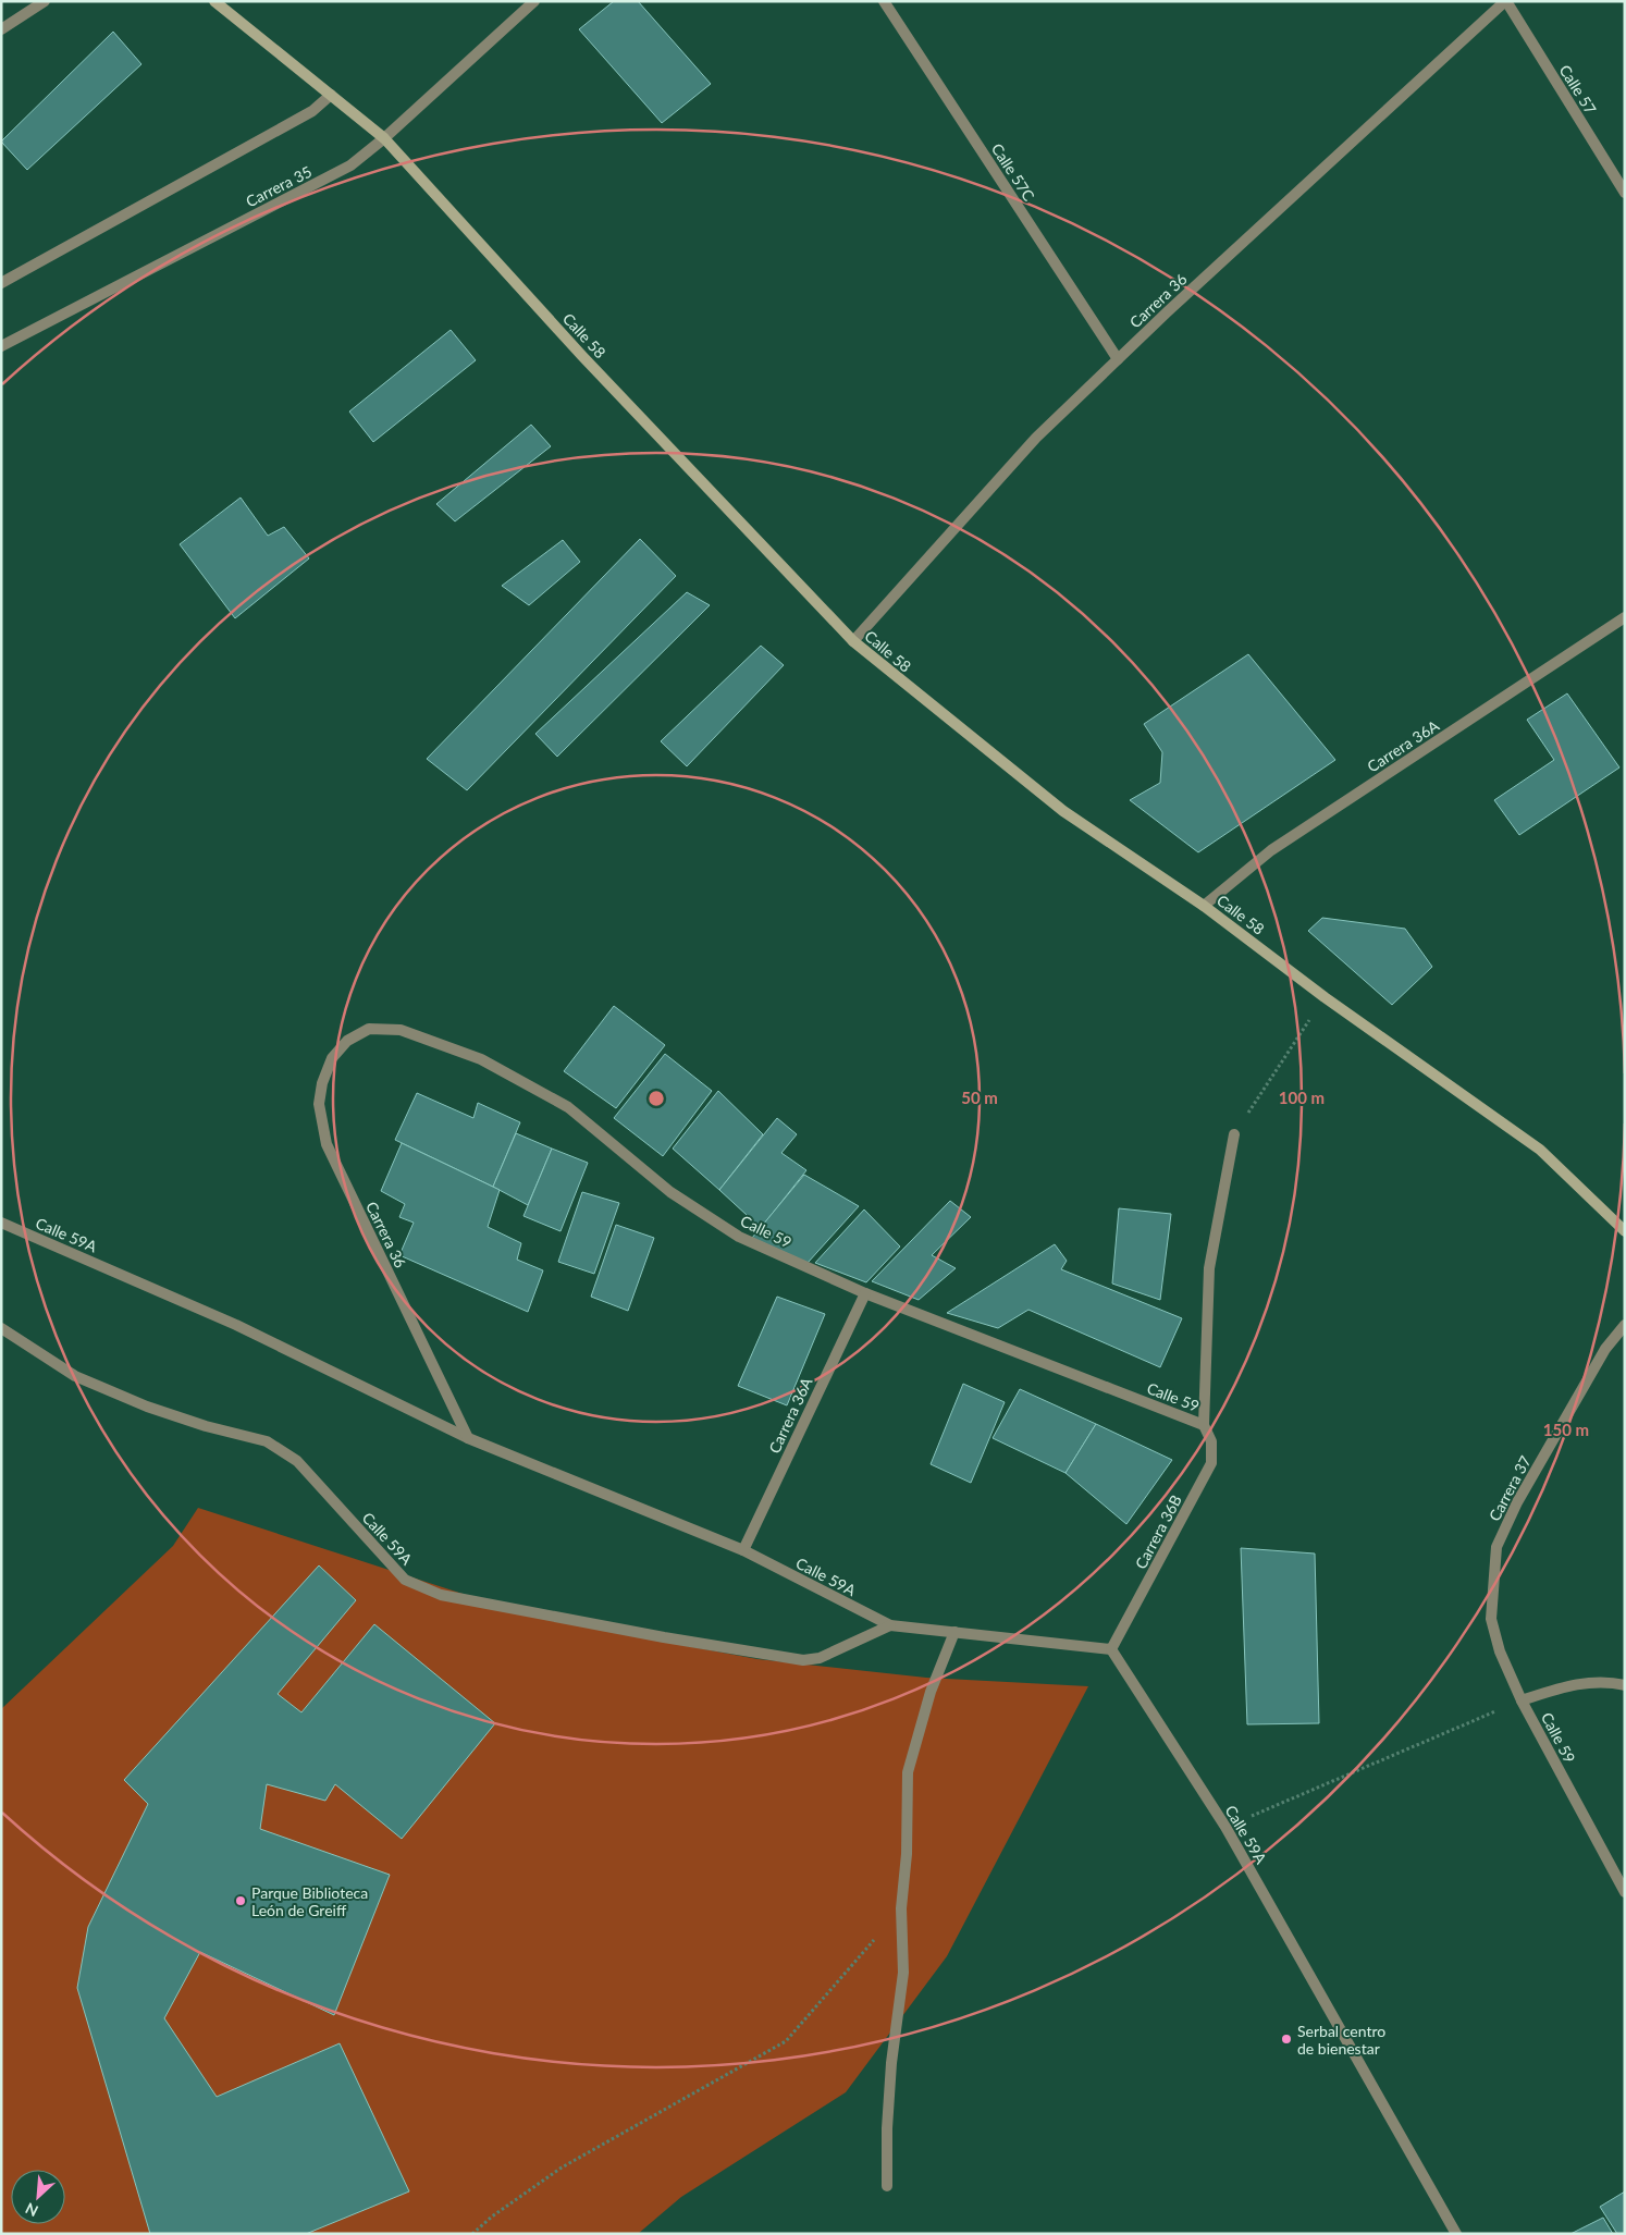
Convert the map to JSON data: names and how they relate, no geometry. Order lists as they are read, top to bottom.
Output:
{
  "streets": {
    "street": [
      "Calle 57",
      "Calle 57C",
      "Carrera 35",
      "Carrera 36",
      "Calle 58",
      "Carrera 36A",
      "Calle 59",
      "Calle 59A",
      "Carrera 37",
      "Carrera 36B"
    ]
  },
  "crossings": [
    ["Calle 57", "Carrera 36"],
    ["Calle 57C", "Carrera 36"],
    ["Carrera 35", "Calle 58"],
    ["Carrera 36", "Calle 58"],
    ["Carrera 36", "Calle 59"],
    ["Carrera 36", "Calle 59A"],
    ["Calle 58", "Carrera 36A"],
    ["Carrera 36A", "Calle 59"],
    ["Carrera 36A", "Calle 59A"],
    ["Calle 59", "Carrera 37"],
    ["Calle 59", "Carrera 36B"],
    ["Calle 59A", "Carrera 36B"]
  ],
  "places": ["Parque Biblioteca León de Greiff", "Serbal centro de bienestar"],
  "north": "bottom left",
  "rings": ["50 m", "100 m", "150 m"]
}
